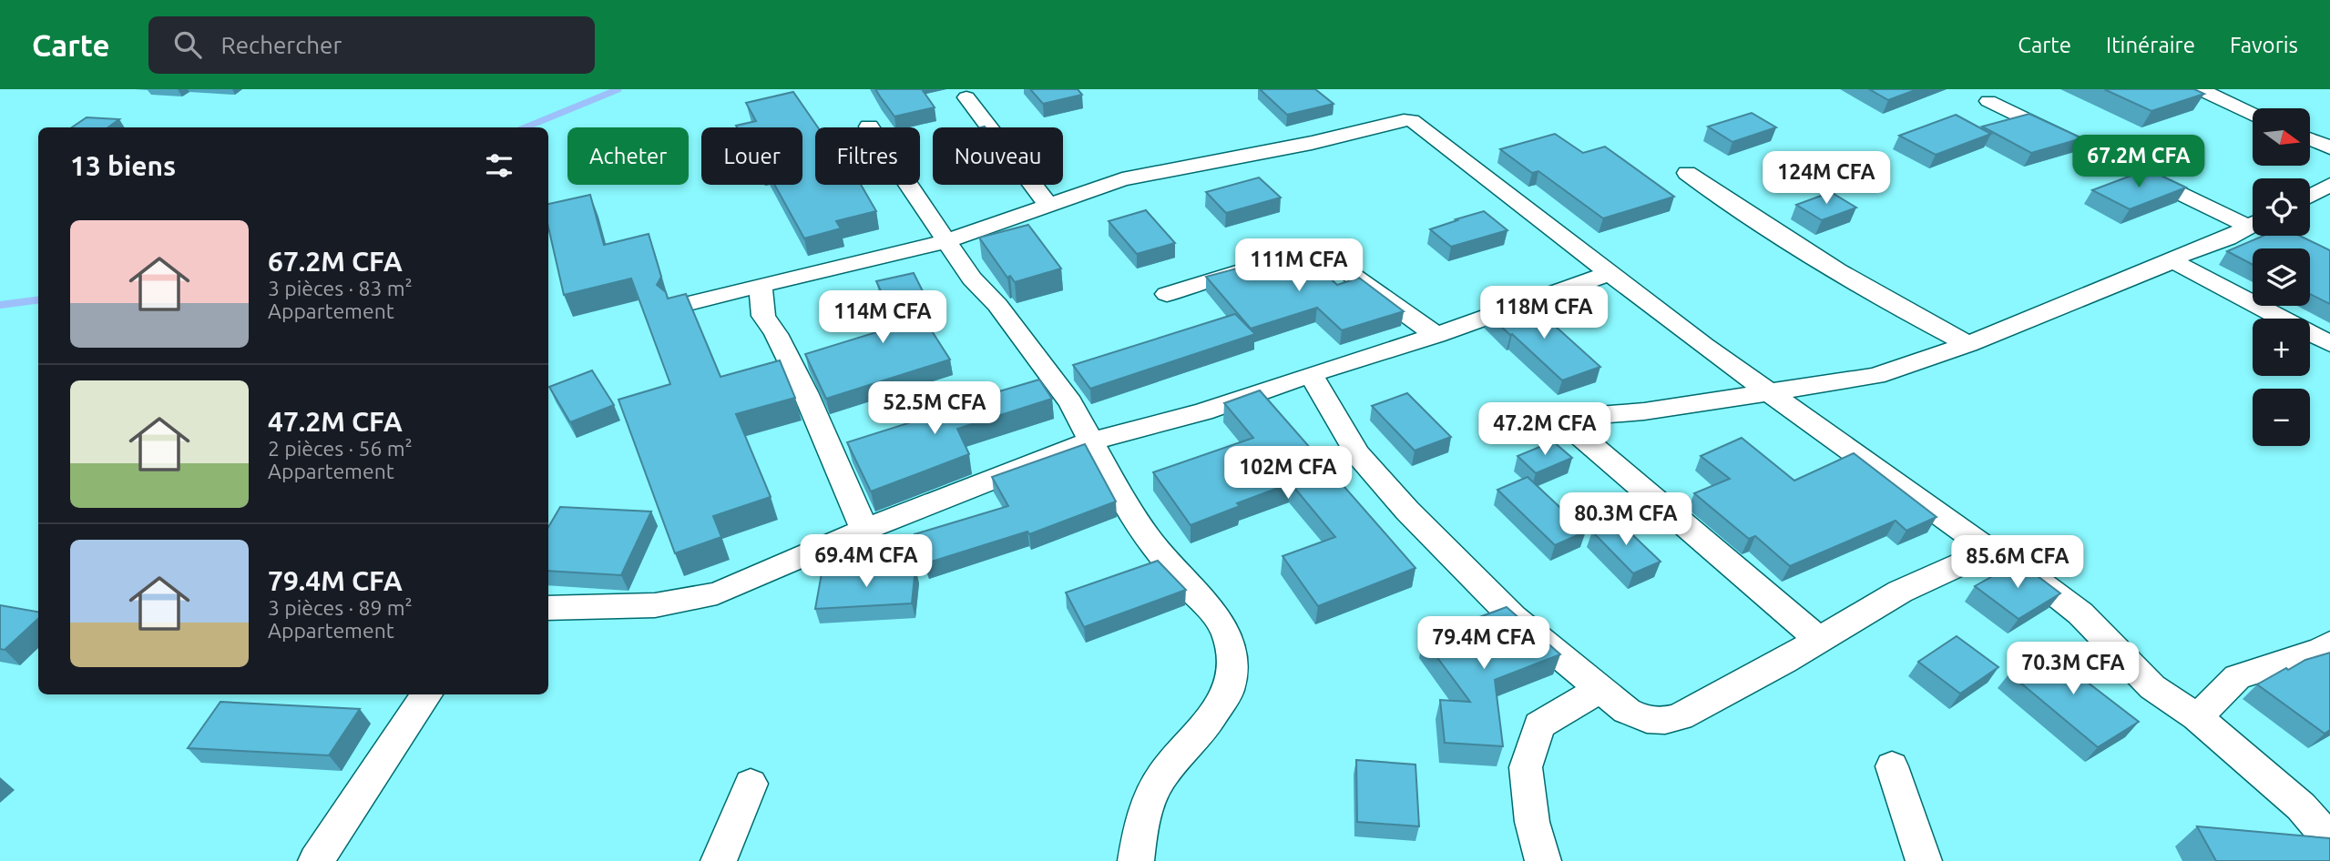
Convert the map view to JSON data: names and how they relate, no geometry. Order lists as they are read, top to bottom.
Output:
{
  "north": "right",
  "page": {
    "header": "Carte",
    "search": "Rechercher",
    "nav": ["Carte", "Itinéraire", "Favoris"],
    "map_buttons": ["+", "−"],
    "chip": [
      "Acheter",
      "Louer",
      "Filtres",
      "Nouveau"
    ],
    "heading": "13 biens",
    "price": [
      "67.2M CFA",
      "124M CFA",
      "111M CFA",
      "118M CFA",
      "114M CFA",
      "52.5M CFA",
      "47.2M CFA",
      "102M CFA",
      "80.3M CFA",
      "69.4M CFA",
      "85.6M CFA",
      "79.4M CFA",
      "70.3M CFA"
    ],
    "list": [
      {
        "name": "67.2M CFA",
        "note": "3 pièces · 83 m² · Appartement"
      },
      {
        "name": "47.2M CFA",
        "note": "2 pièces · 56 m² · Appartement"
      },
      {
        "name": "79.4M CFA",
        "note": "3 pièces · 89 m² · Appartement"
      }
    ]
  }
}
